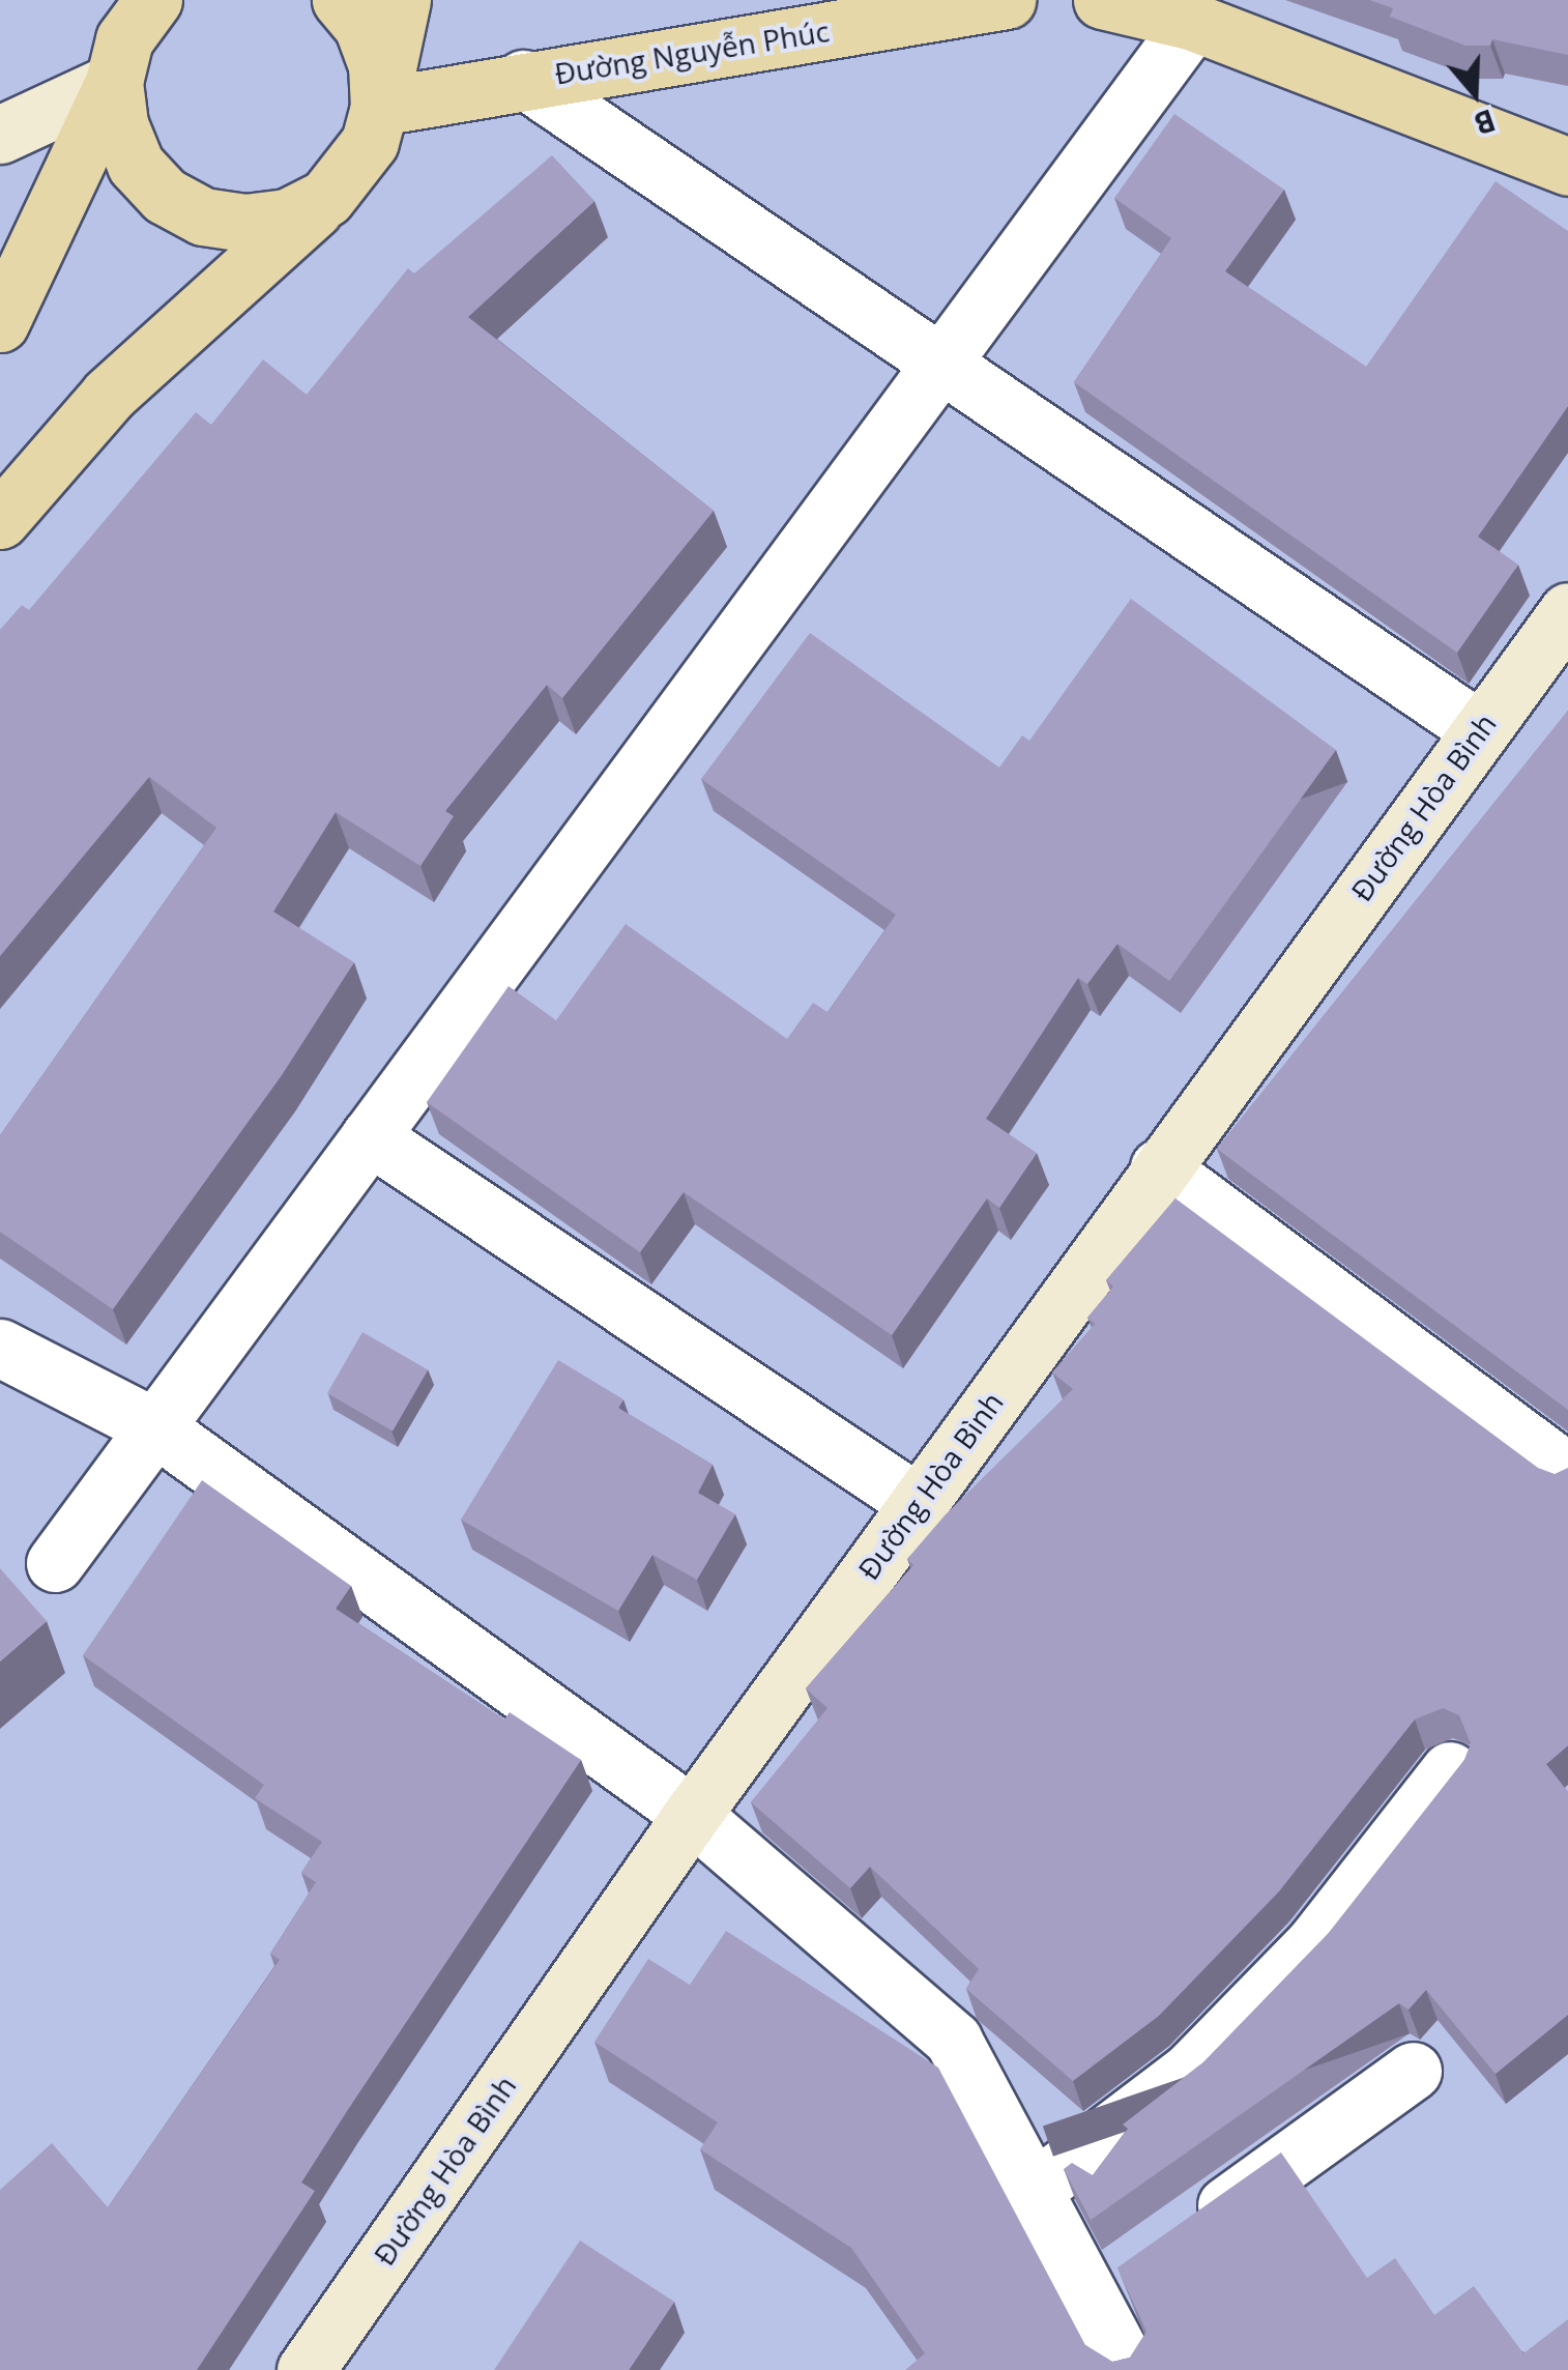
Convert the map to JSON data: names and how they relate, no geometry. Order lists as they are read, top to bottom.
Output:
{
  "streets": {
    "main road": ["Đường Nguyễn Phúc"],
    "street": ["Đường Hòa Bình"]
  },
  "north": "bottom"
}
